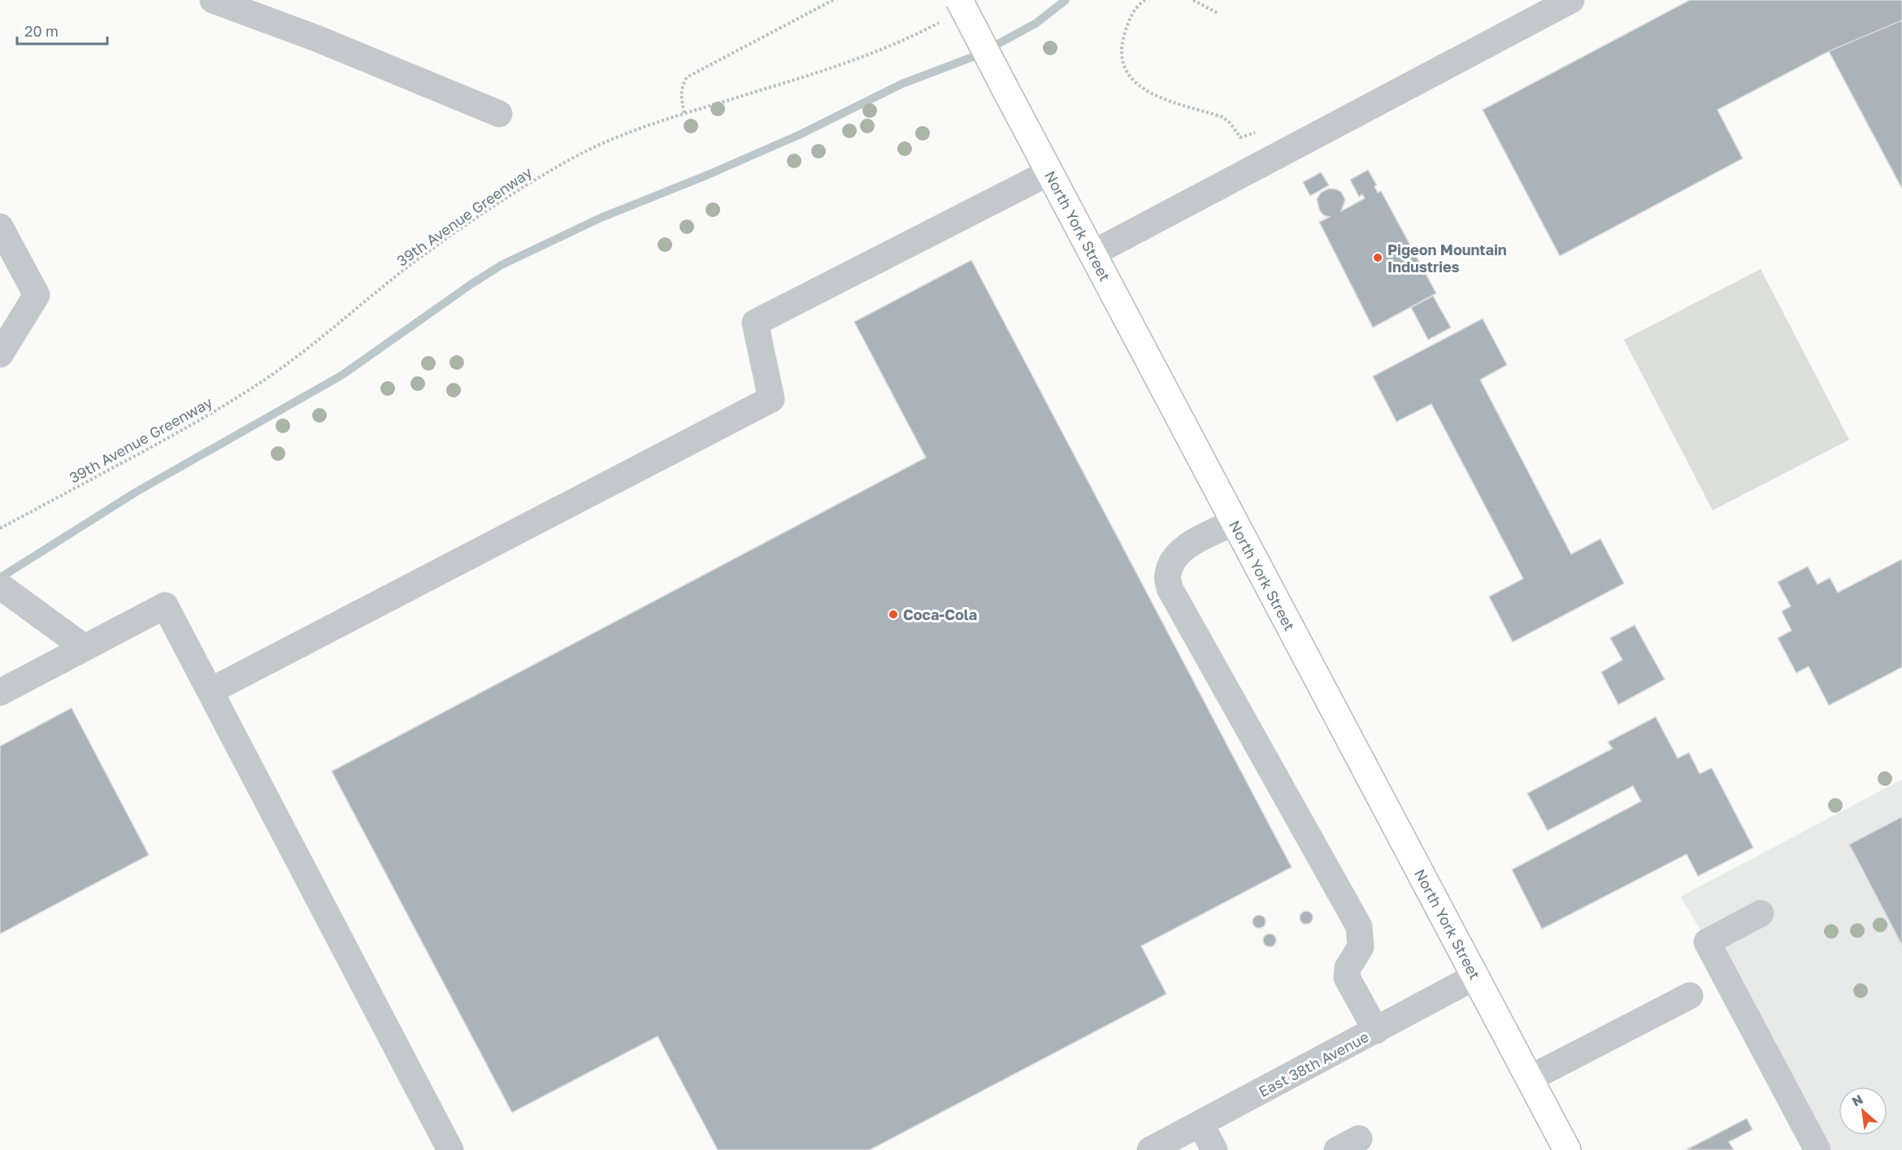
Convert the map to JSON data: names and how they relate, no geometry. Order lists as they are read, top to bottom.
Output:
{
  "streets": {
    "main road": ["North York Street"],
    "street": ["East 38th Avenue"],
    "path": ["39th Avenue Greenway"]
  },
  "crossings": [
    ["39th Avenue Greenway", "North York Street"],
    ["North York Street", "East 38th Avenue"]
  ],
  "places": ["Pigeon Mountain Industries", "Coca-Cola"],
  "scale_bar": "20 m",
  "north": "top left"
}
